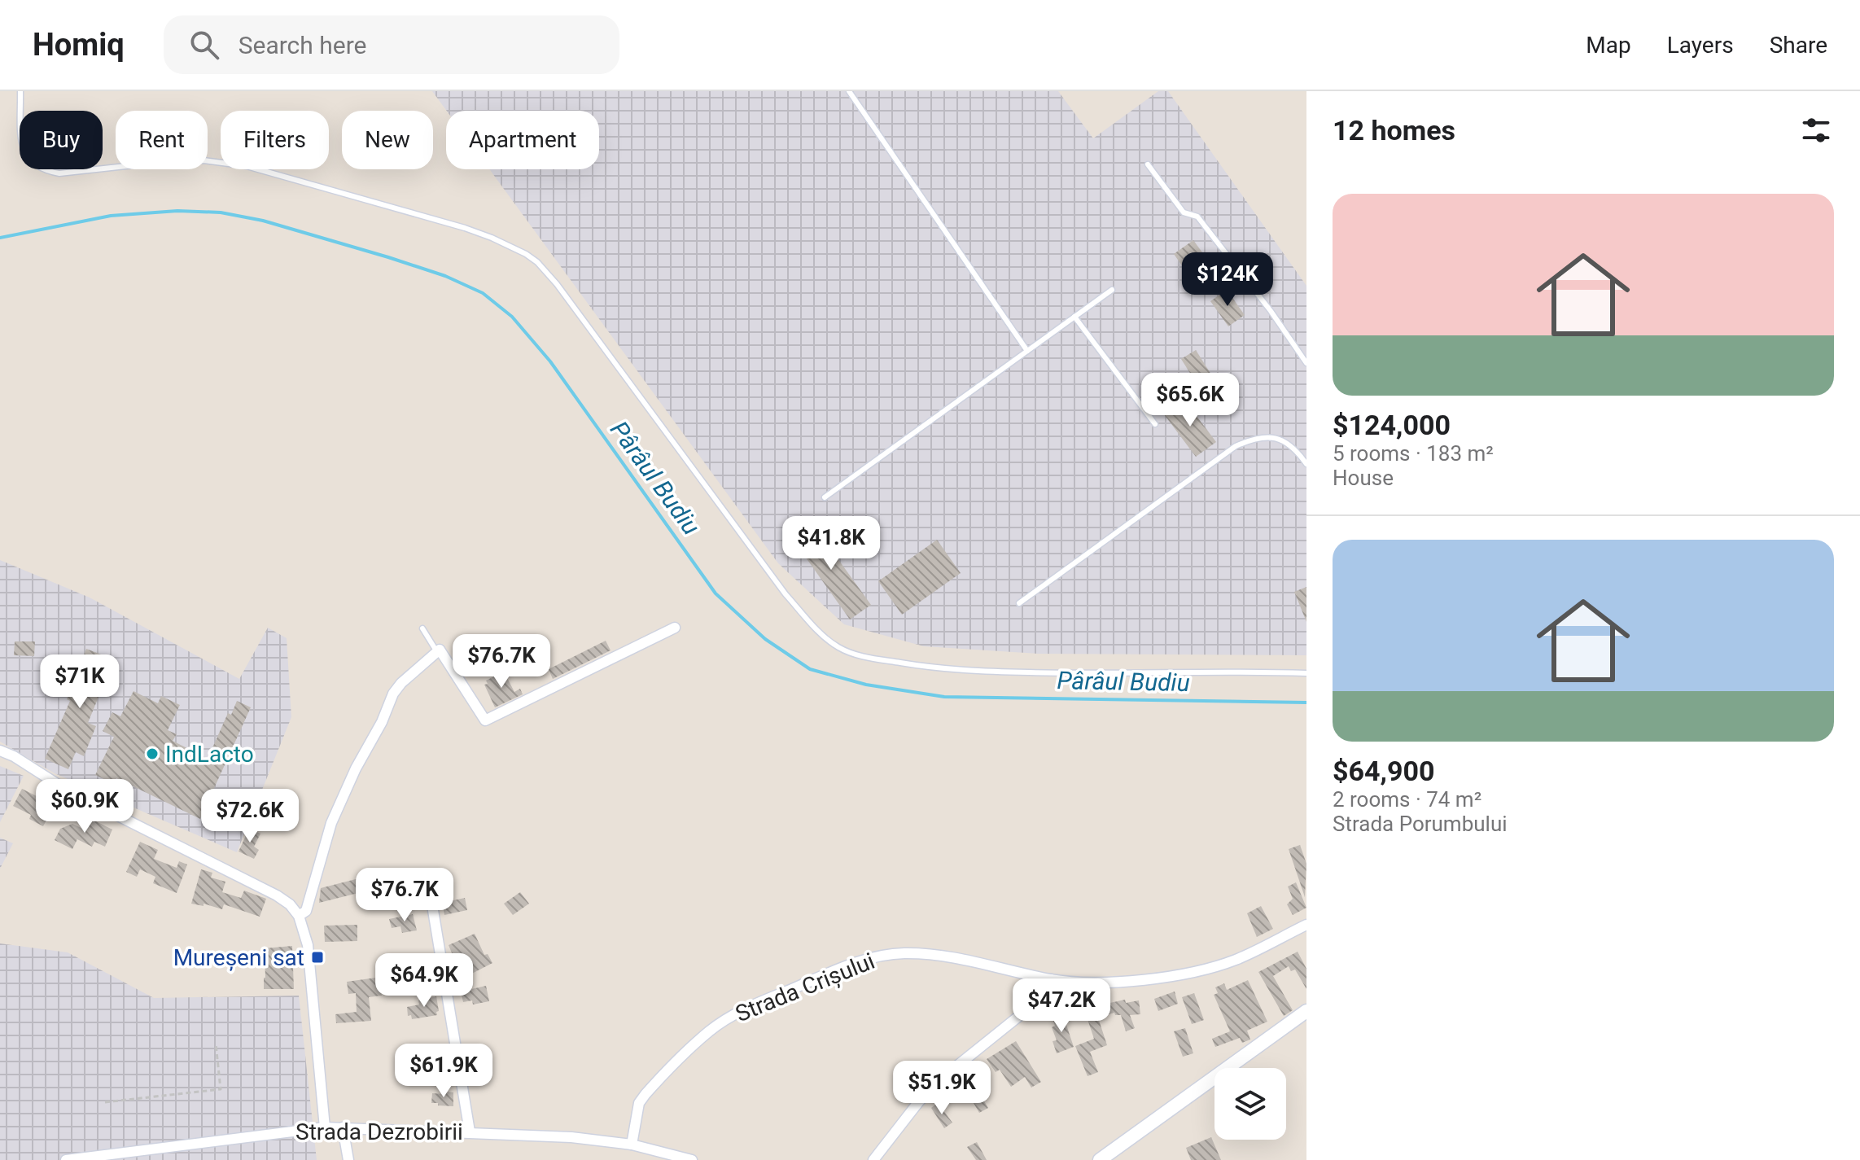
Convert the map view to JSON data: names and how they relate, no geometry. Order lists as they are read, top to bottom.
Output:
{
  "streets": {
    "street": ["Strada Crișului", "Strada Dezrobirii"]
  },
  "crossings": [
    ["Strada Crișului", "Strada Dezrobirii"]
  ],
  "water": ["Pârâul Budiu"],
  "places": {
    "other": ["IndLacto"],
    "transit": ["Mureșeni sat"]
  },
  "page": {
    "header": "Homiq",
    "search": "Search here",
    "nav": ["Map", "Layers", "Share"],
    "heading": "12 homes",
    "chip": [
      "Buy",
      "Rent",
      "Filters",
      "New",
      "Apartment"
    ],
    "list": [
      {
        "name": "$124,000",
        "note": "5 rooms · 183 m² · House"
      },
      {
        "name": "$64,900",
        "note": "2 rooms · 74 m² · Strada Porumbului"
      }
    ],
    "price": [
      "$124K",
      "$65.6K",
      "$41.8K",
      "$76.7K",
      "$71K",
      "$60.9K",
      "$72.6K",
      "$76.7K",
      "$64.9K",
      "$47.2K",
      "$61.9K",
      "$51.9K"
    ]
  }
}
